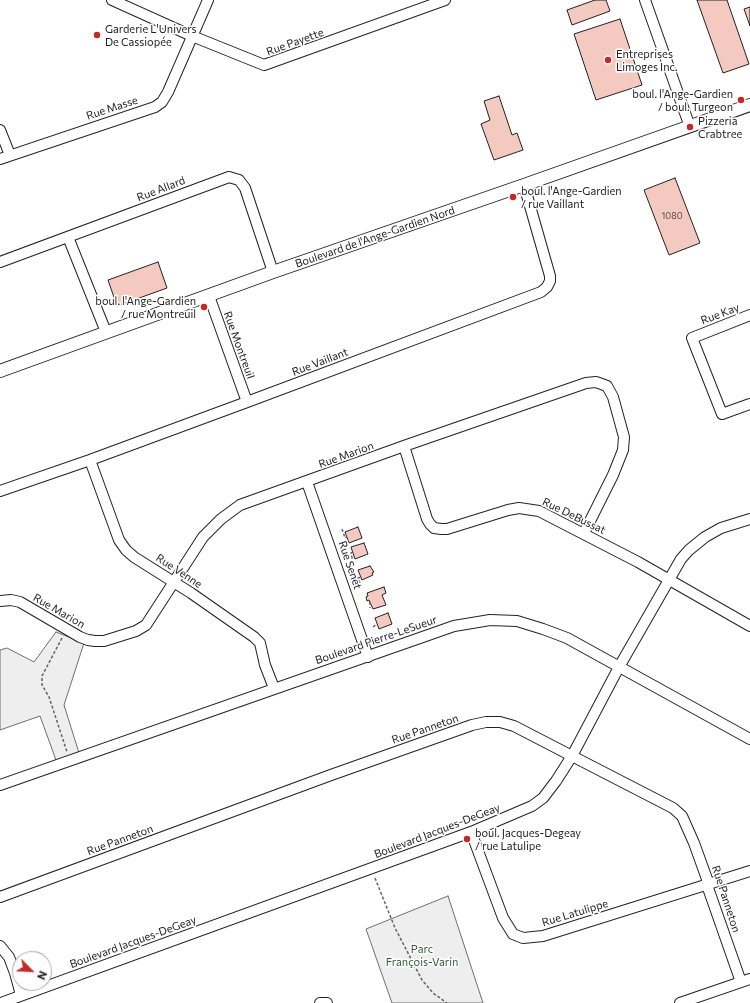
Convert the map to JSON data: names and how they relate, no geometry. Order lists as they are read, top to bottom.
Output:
{
  "streets": {
    "main road": ["Boulevard de l'Ange-Gardien Nord"],
    "street": [
      "Rue Payette",
      "Rue Masse",
      "Rue Allard",
      "Rue Kay",
      "Rue Montreuil",
      "Rue Vaillant",
      "Rue Marion",
      "Rue DeBussat",
      "Rue Senet",
      "Rue Venne",
      "Boulevard Pierre-LeSueur",
      "Rue Panneton",
      "Boulevard Jacques-DeGeay",
      "Rue Latulippe"
    ]
  },
  "crossings": [
    ["Rue Payette", "Rue Masse"],
    ["Rue Allard", "Boulevard de l'Ange-Gardien Nord"],
    ["Boulevard de l'Ange-Gardien Nord", "Rue Montreuil"],
    ["Boulevard de l'Ange-Gardien Nord", "Rue Vaillant"],
    ["Rue Montreuil", "Rue Vaillant"],
    ["Rue Vaillant", "Rue Venne"],
    ["Rue Marion", "Rue DeBussat"],
    ["Rue Marion", "Rue Senet"],
    ["Rue Marion", "Rue Venne"],
    ["Rue DeBussat", "Boulevard Jacques-DeGeay"],
    ["Rue Senet", "Boulevard Pierre-LeSueur"],
    ["Rue Venne", "Boulevard Pierre-LeSueur"],
    ["Boulevard Pierre-LeSueur", "Boulevard Jacques-DeGeay"],
    ["Rue Panneton", "Boulevard Jacques-DeGeay"],
    ["Rue Panneton", "Rue Latulippe"],
    ["Boulevard Jacques-DeGeay", "Rue Latulippe"]
  ],
  "parks": ["Parc François-Varin"],
  "places": [
    "Garderie L'Univers De Cassiopée",
    "Entreprises Limoges Inc.",
    "boul. l'Ange-Gardien / boul. Turgeon",
    "Pizzeria Crabtree",
    "boul. l'Ange-Gardien / rue Vaillant",
    "boul. l'Ange-Gardien / rue Montreuil",
    "boul. Jacques-Degeay / rue Latulipe"
  ],
  "house_numbers": ["1080"],
  "north": "bottom right"
}
